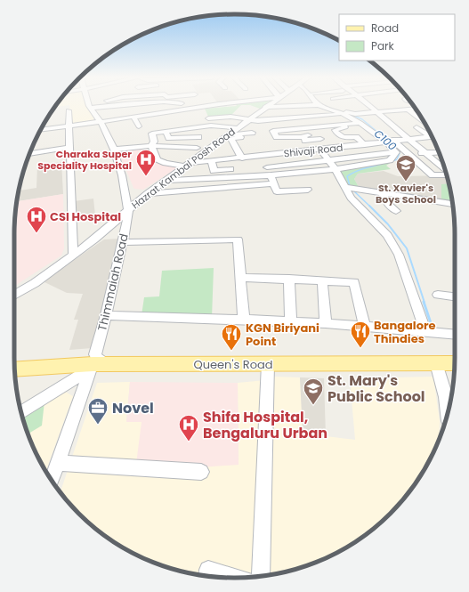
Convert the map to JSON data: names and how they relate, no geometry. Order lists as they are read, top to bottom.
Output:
{
  "streets": {
    "main road": ["Queen's Road"],
    "street": ["Shivaji Road", "Hazrat Kambal Posh Road", "Thimmaiah Road"]
  },
  "crossings": [
    ["Shivaji Road", "Hazrat Kambal Posh Road"],
    ["Hazrat Kambal Posh Road", "Thimmaiah Road"],
    ["Thimmaiah Road", "Queen's Road"]
  ],
  "water": ["C100"],
  "places": {
    "hospital": ["Charaka Super Speciality Hospital", "CSI Hospital", "Shifa Hospital, Bengaluru Urban"],
    "school or university": ["St. Xavier's Boys School", "St. Mary's Public School"],
    "restaurant": ["Bangalore Thindies", "KGN Biriyani Point"],
    "office": ["Novel"]
  },
  "legend": ["Road", "Park"]
}
